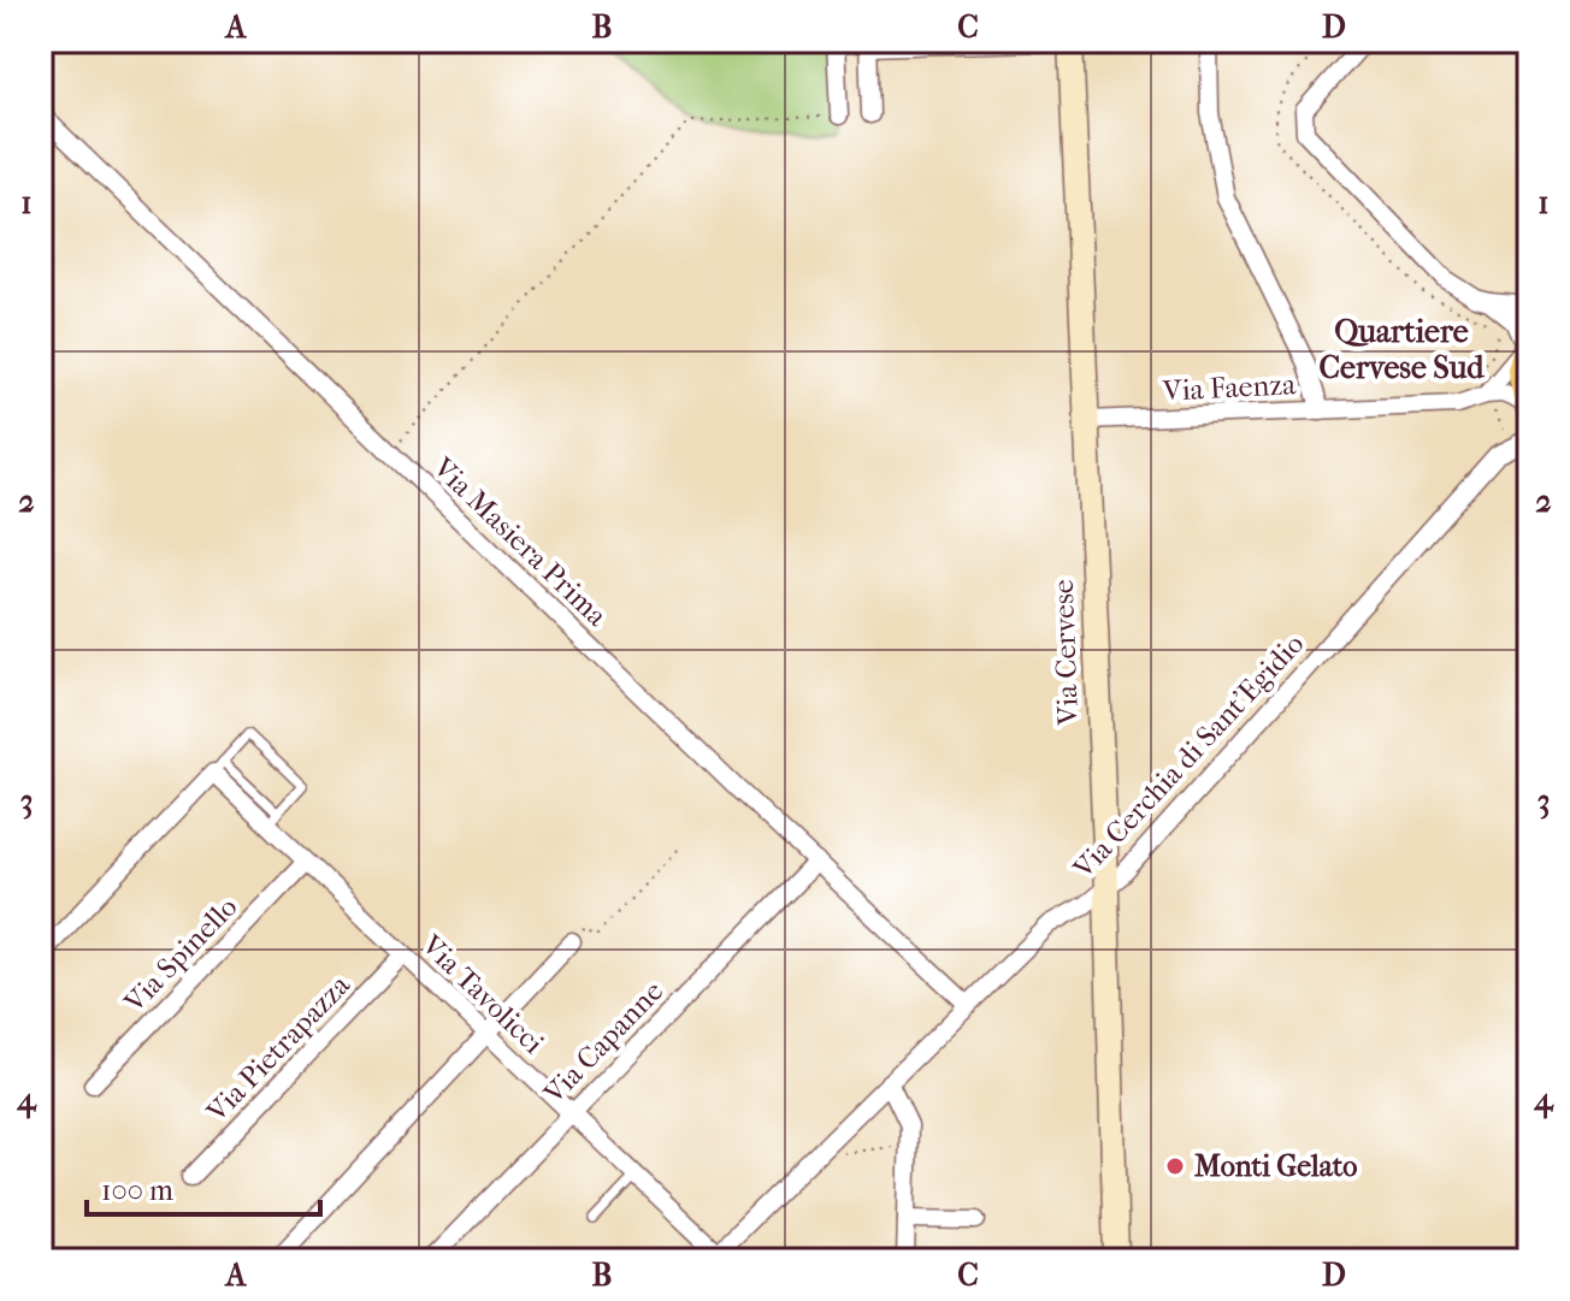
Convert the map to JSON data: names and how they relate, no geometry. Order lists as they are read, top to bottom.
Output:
{
  "streets": {
    "main road": ["Via Cervese"],
    "street": [
      "Via Faenza",
      "Via Masiera Prima",
      "Via Cerchia di Sant'Egidio",
      "Via Spinello",
      "Via Tavolicci",
      "Via Capanne",
      "Via Pietrapazza"
    ]
  },
  "crossings": [
    ["Via Faenza", "Via Cervese"],
    ["Via Masiera Prima", "Via Cerchia di Sant'Egidio"],
    ["Via Masiera Prima", "Via Capanne"],
    ["Via Cervese", "Via Cerchia di Sant'Egidio"],
    ["Via Cerchia di Sant'Egidio", "Via Tavolicci"],
    ["Via Spinello", "Via Tavolicci"],
    ["Via Tavolicci", "Via Capanne"],
    ["Via Tavolicci", "Via Pietrapazza"]
  ],
  "districts": ["Quartiere Cervese Sud"],
  "places": ["Monti Gelato"],
  "scale_bar": "100 m",
  "grid": {
    "columns": [
      "A",
      "B",
      "C",
      "D"
    ],
    "rows": [
      "1",
      "2",
      "3",
      "4"
    ]
  }
}
